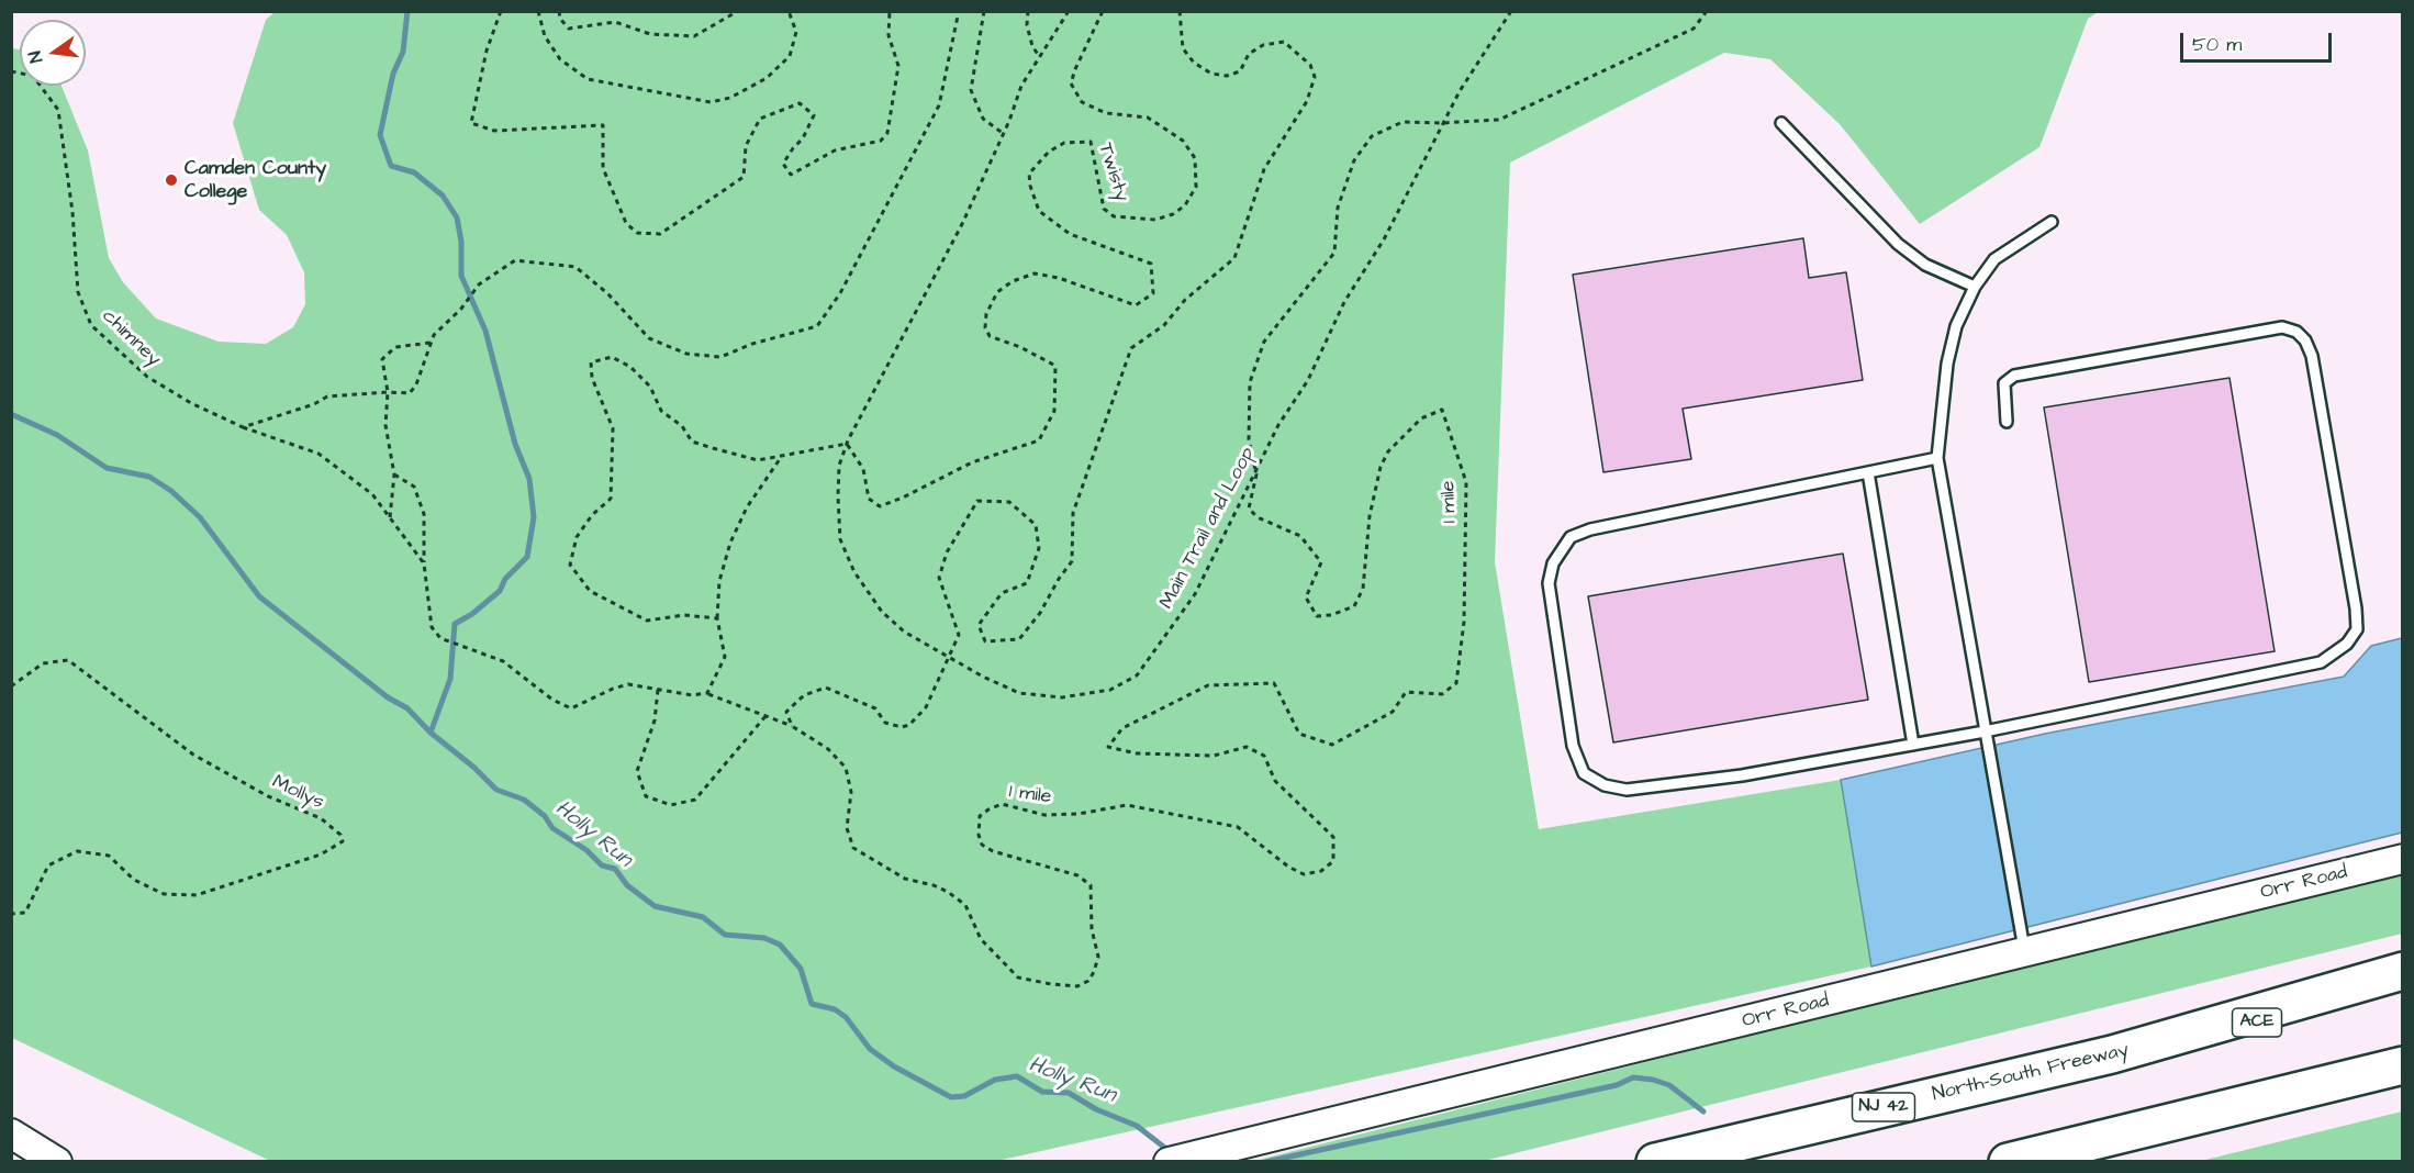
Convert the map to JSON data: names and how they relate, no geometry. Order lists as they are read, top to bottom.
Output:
{
  "streets": {
    "highway": ["ACE", "North-South Freeway", "NJ 42"],
    "street": ["Orr Road"],
    "path": [
      "Twisty",
      "chimney",
      "1 mile",
      "Main Trail and Loop",
      "Mollys"
    ]
  },
  "crossings": [
    ["Twisty", "Main Trail and Loop"],
    ["1 mile", "Main Trail and Loop"],
    ["ACE", "North-South Freeway"]
  ],
  "water": ["Holly Run"],
  "places": ["Camden County College"],
  "scale_bar": "50 m",
  "north": "left"
}
